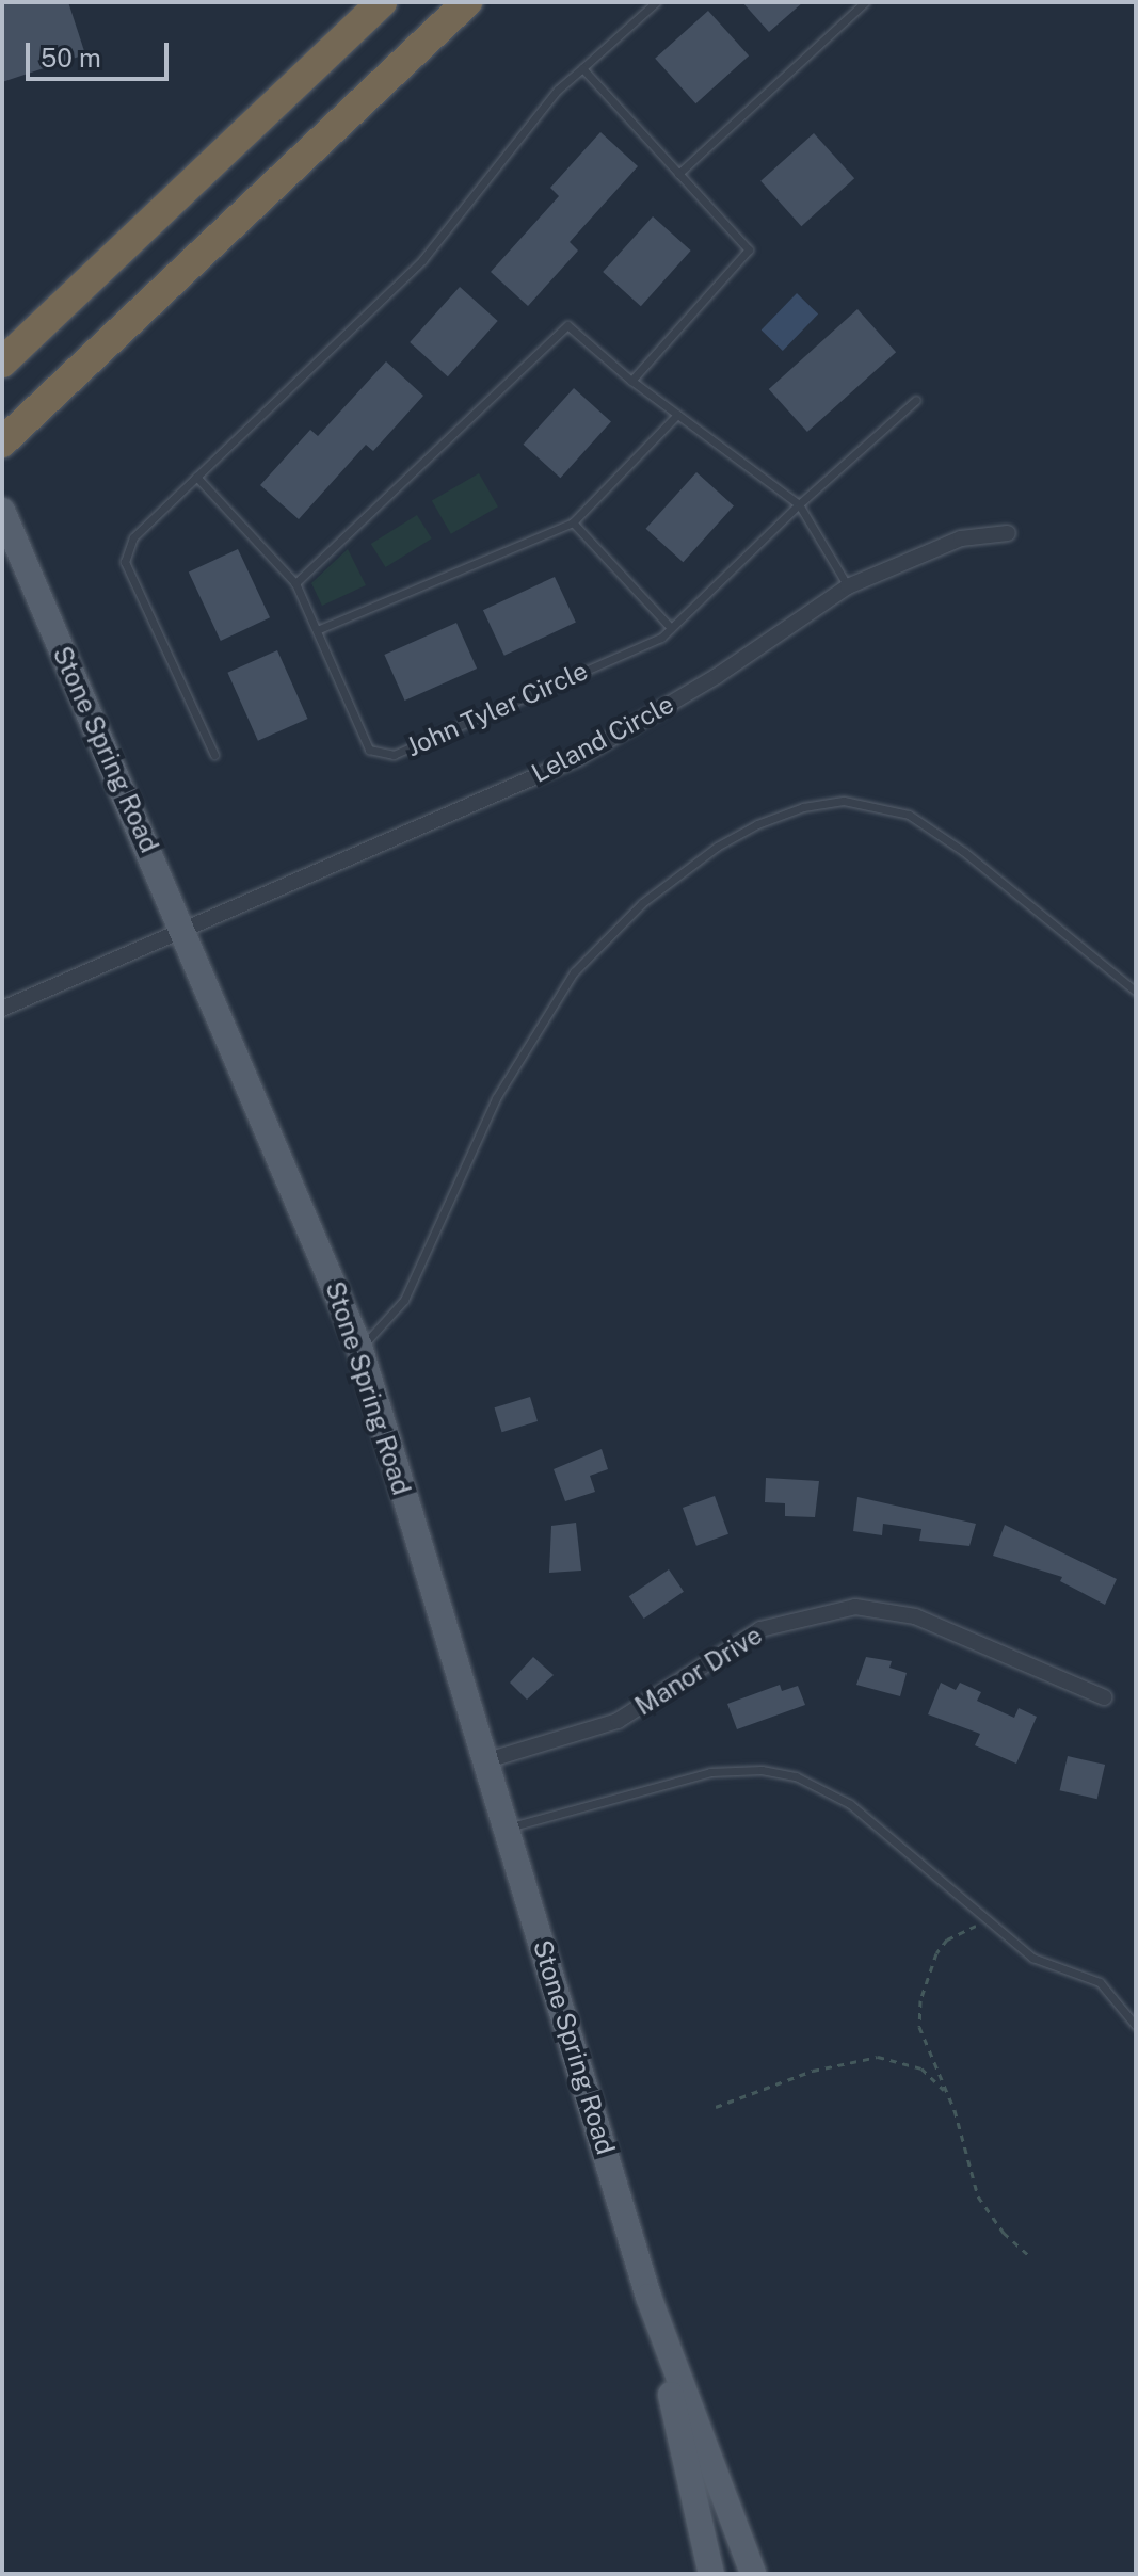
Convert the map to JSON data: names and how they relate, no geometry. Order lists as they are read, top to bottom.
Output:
{
  "streets": {
    "main road": ["Stone Spring Road"],
    "street": ["Leland Circle", "Manor Drive"],
    "lane": ["John Tyler Circle"]
  },
  "crossings": [
    ["Leland Circle", "Stone Spring Road"],
    ["Stone Spring Road", "Manor Drive"]
  ],
  "scale_bar": "50 m"
}
